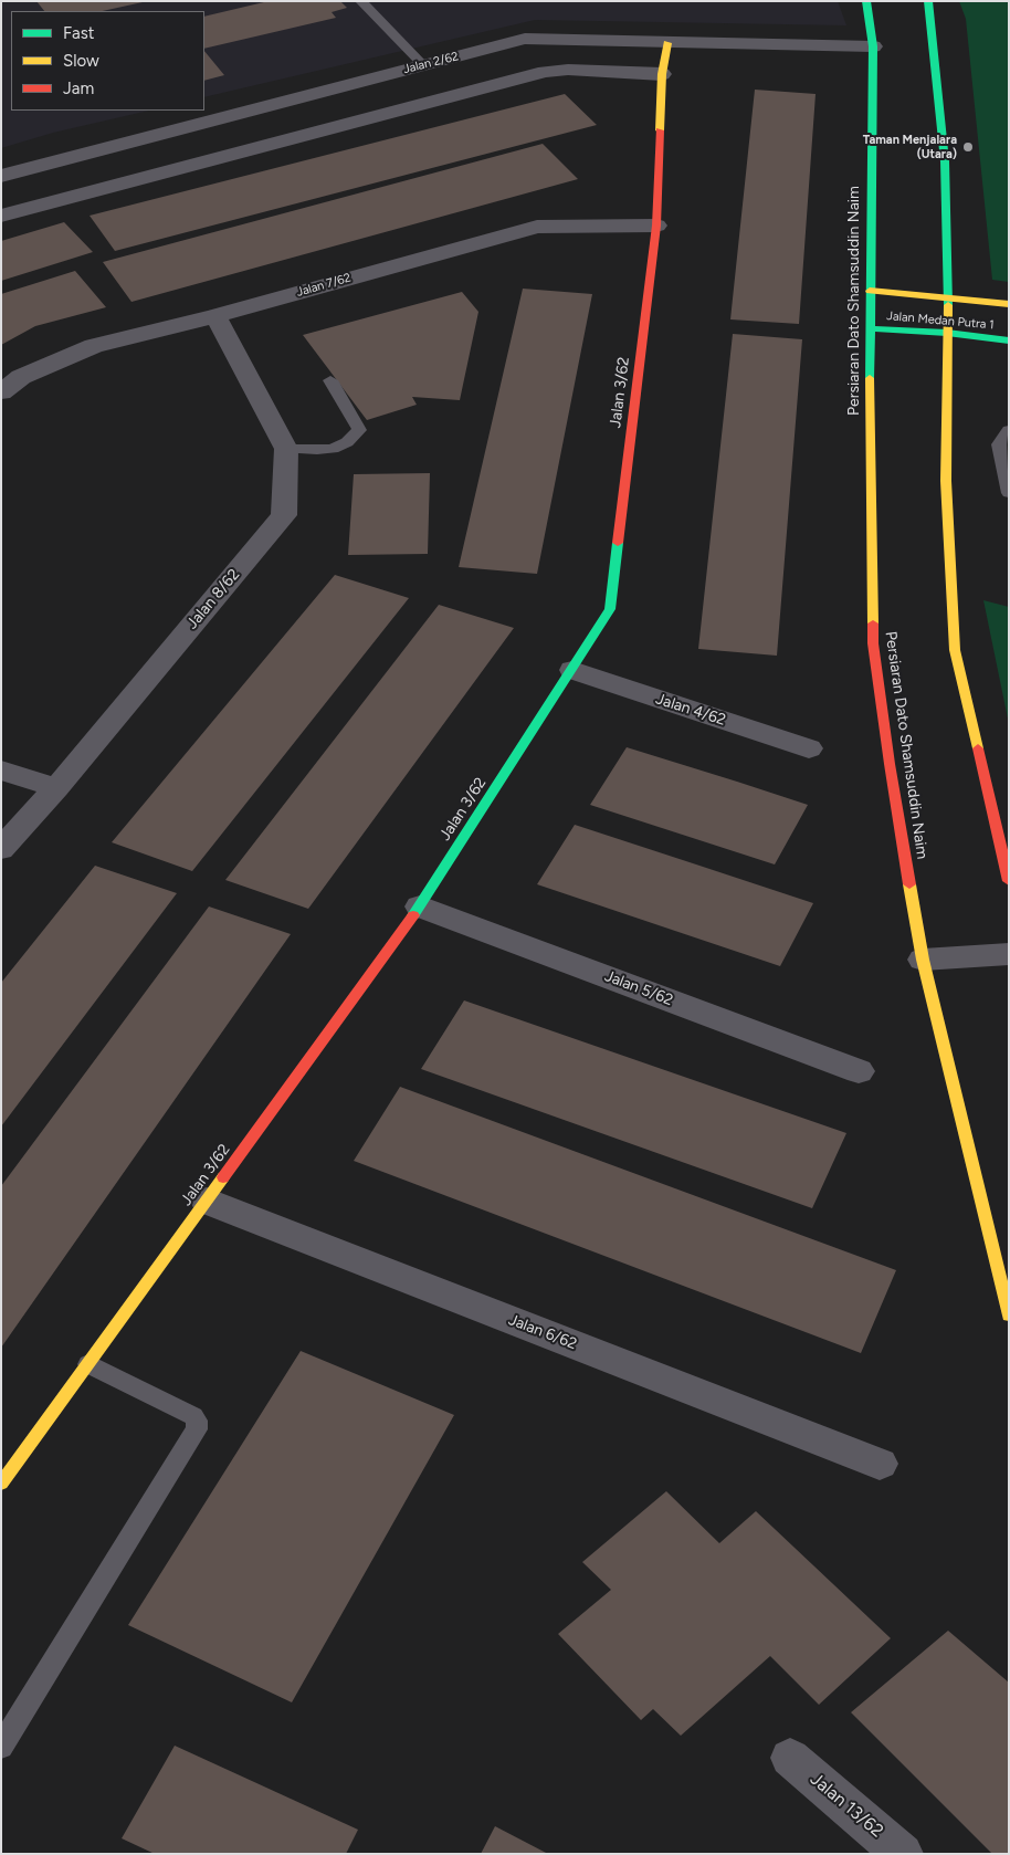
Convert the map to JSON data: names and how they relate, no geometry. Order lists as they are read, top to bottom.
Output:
{
  "streets": {
    "main road": ["Persiaran Dato Shamsuddin Naim", "Jalan Medan Putra 1", "Jalan 3/62"],
    "street": [
      "Jalan 2/62",
      "Jalan 7/62",
      "Jalan 8/62",
      "Jalan 4/62",
      "Jalan 5/62",
      "Jalan 6/62",
      "Jalan 13/62"
    ]
  },
  "crossings": [
    ["Jalan 2/62", "Persiaran Dato Shamsuddin Naim"],
    ["Jalan 2/62", "Jalan 3/62"],
    ["Jalan 7/62", "Jalan 3/62"],
    ["Jalan 7/62", "Jalan 8/62"],
    ["Persiaran Dato Shamsuddin Naim", "Jalan Medan Putra 1"],
    ["Jalan 3/62", "Jalan 4/62"],
    ["Jalan 3/62", "Jalan 5/62"],
    ["Jalan 3/62", "Jalan 6/62"]
  ],
  "places": ["Taman Menjalara (Utara)"],
  "legend": ["Fast", "Slow", "Jam"]
}
